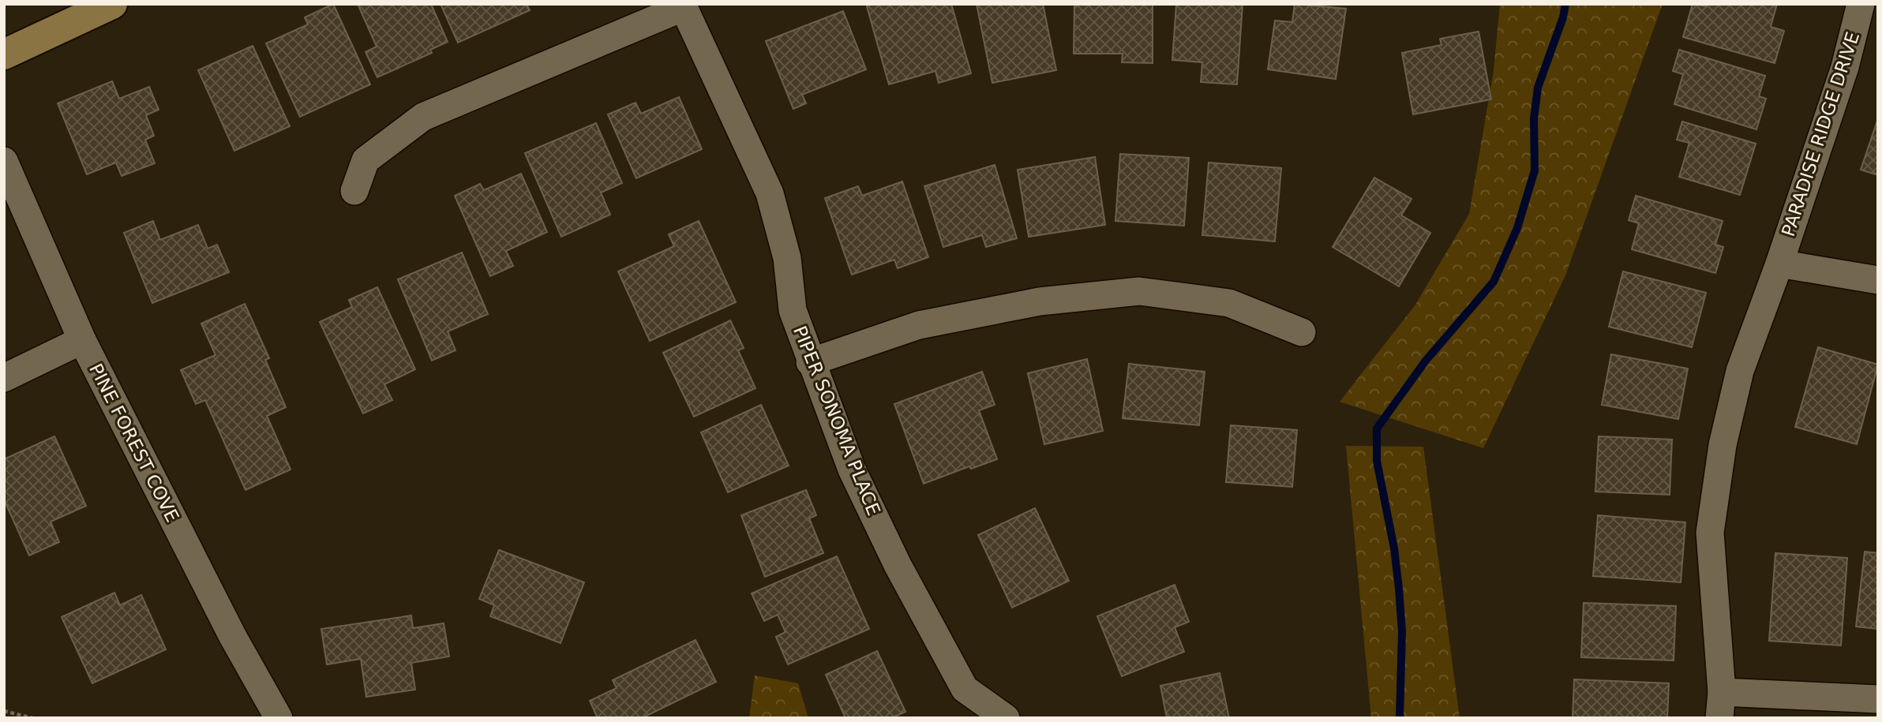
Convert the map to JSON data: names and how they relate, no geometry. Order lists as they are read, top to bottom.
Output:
{
  "streets": {
    "street": ["PARADISE RIDGE DRIVE", "PIPER SONOMA PLACE", "PINE FOREST COVE"]
  }
}
